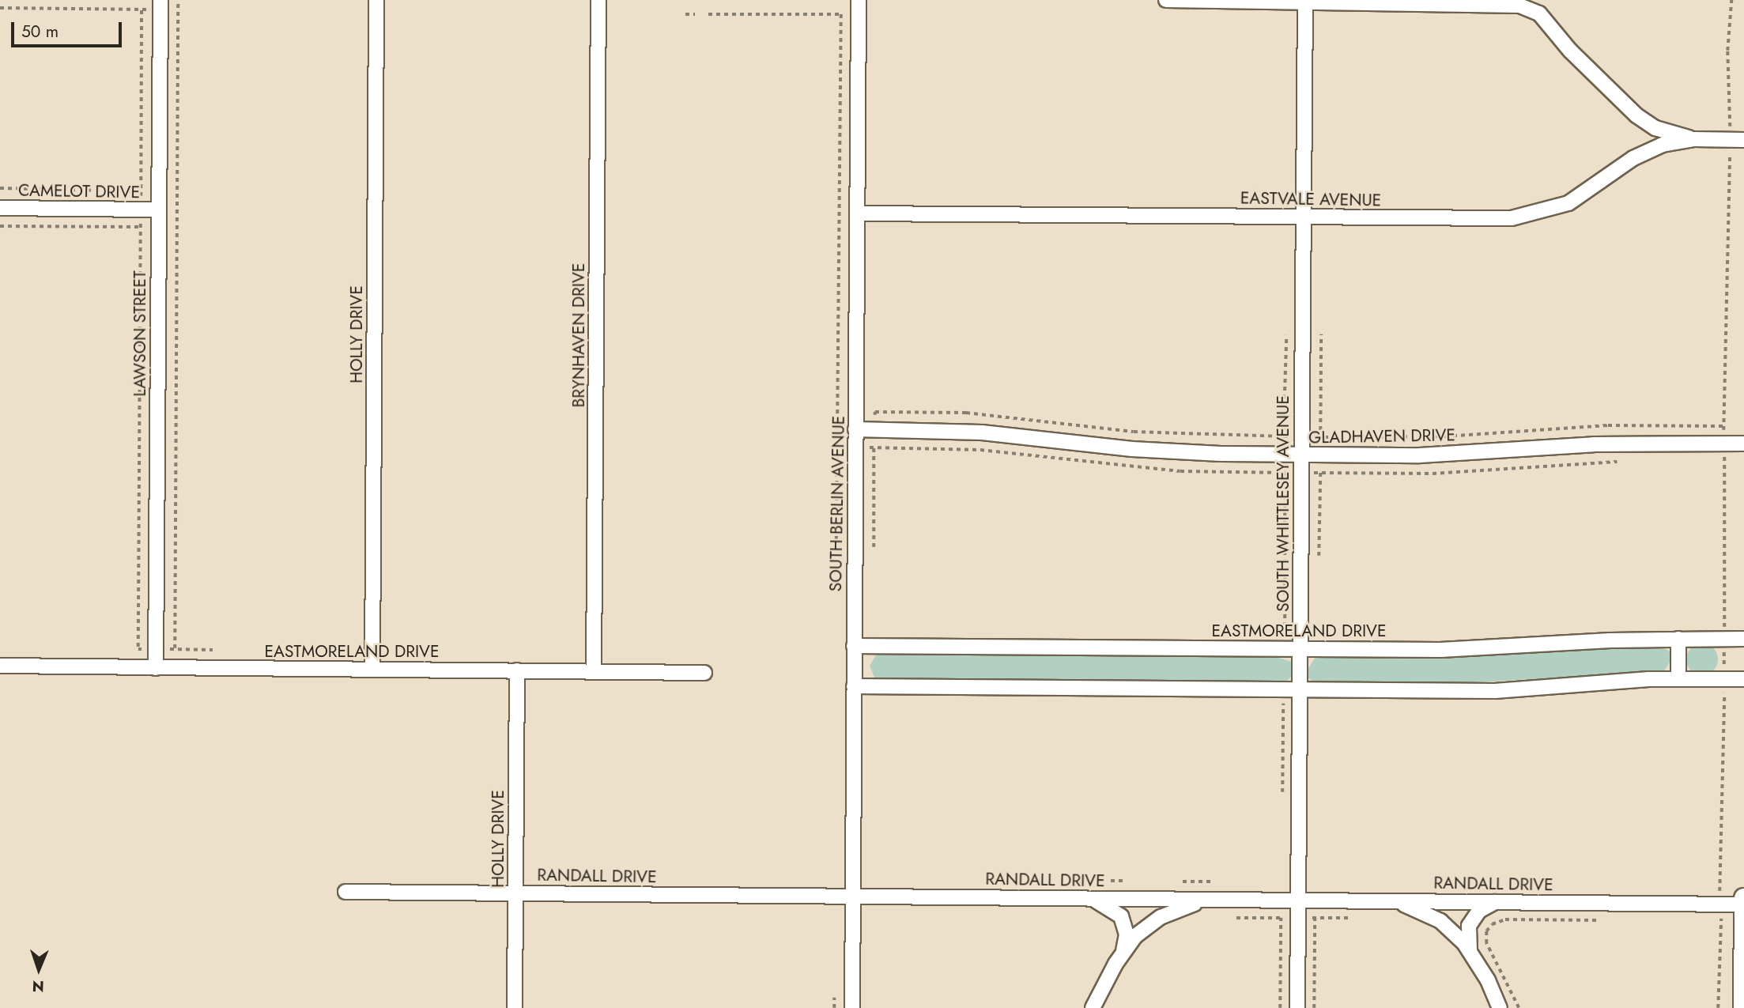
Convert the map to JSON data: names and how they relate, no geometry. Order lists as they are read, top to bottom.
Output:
{
  "streets": {
    "street": [
      "CAMELOT DRIVE",
      "EASTVALE AVENUE",
      "LAWSON STREET",
      "HOLLY DRIVE",
      "BRYNHAVEN DRIVE",
      "GLADHAVEN DRIVE",
      "SOUTH BERLIN AVENUE",
      "SOUTH WHITTLESEY AVENUE",
      "EASTMORELAND DRIVE",
      "RANDALL DRIVE"
    ]
  },
  "crossings": [
    ["CAMELOT DRIVE", "LAWSON STREET"],
    ["EASTVALE AVENUE", "SOUTH BERLIN AVENUE"],
    ["EASTVALE AVENUE", "SOUTH WHITTLESEY AVENUE"],
    ["LAWSON STREET", "EASTMORELAND DRIVE"],
    ["HOLLY DRIVE", "EASTMORELAND DRIVE"],
    ["HOLLY DRIVE", "RANDALL DRIVE"],
    ["BRYNHAVEN DRIVE", "EASTMORELAND DRIVE"],
    ["GLADHAVEN DRIVE", "SOUTH BERLIN AVENUE"],
    ["GLADHAVEN DRIVE", "SOUTH WHITTLESEY AVENUE"],
    ["SOUTH BERLIN AVENUE", "EASTMORELAND DRIVE"],
    ["SOUTH BERLIN AVENUE", "RANDALL DRIVE"],
    ["SOUTH WHITTLESEY AVENUE", "EASTMORELAND DRIVE"],
    ["SOUTH WHITTLESEY AVENUE", "RANDALL DRIVE"]
  ],
  "scale_bar": "50 m",
  "north": "bottom"
}
